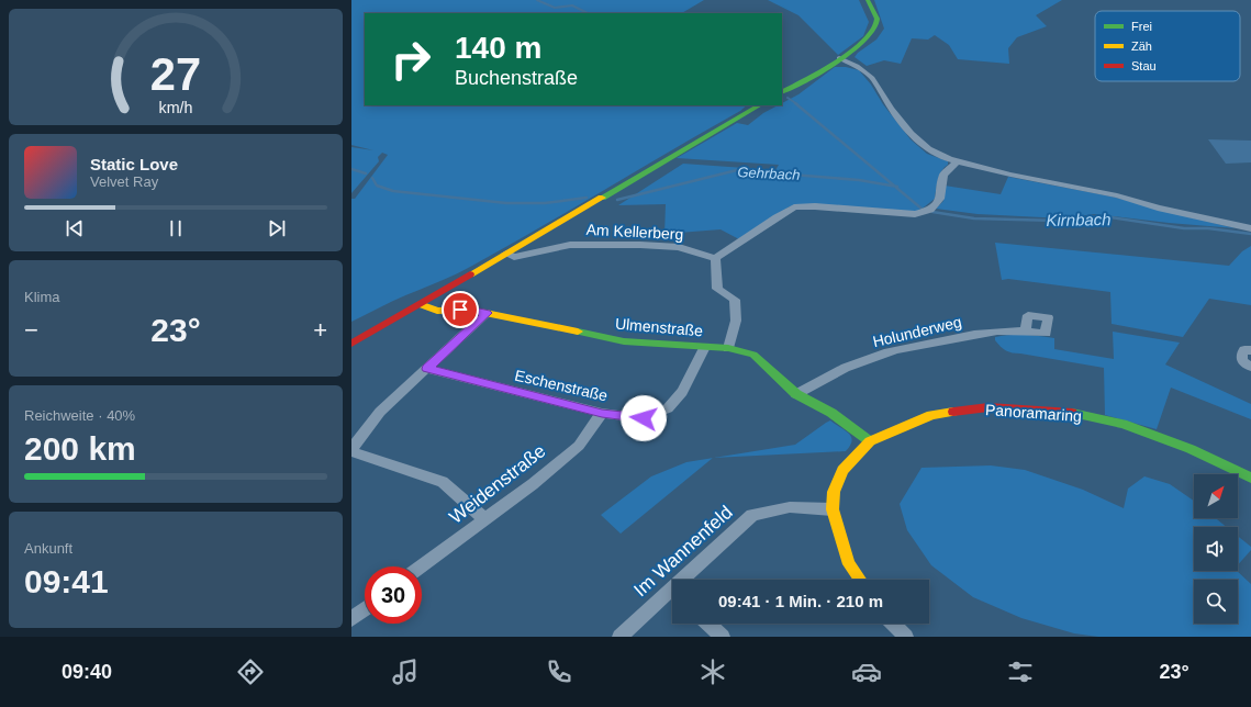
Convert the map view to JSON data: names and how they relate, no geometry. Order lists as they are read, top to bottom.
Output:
{
  "streets": {
    "main road": ["Ulmenstraße", "Panoramaring"],
    "street": [
      "Am Kellerberg",
      "Holunderweg",
      "Eschenstraße",
      "Weidenstraße",
      "Im Wannenfeld"
    ]
  },
  "crossings": [
    ["Ulmenstraße", "Holunderweg"],
    ["Ulmenstraße", "Eschenstraße"],
    ["Ulmenstraße", "Panoramaring"],
    ["Eschenstraße", "Weidenstraße"],
    ["Panoramaring", "Im Wannenfeld"]
  ],
  "water": ["Gehrbach", "Kirnbach"],
  "legend": ["Frei", "Zäh", "Stau"],
  "north": "top right",
  "page": {
    "turn": ["140 m", "Buchenstraße"],
    "song": ["Static Love", "Velvet Ray"],
    "tile": [
      "Klima",
      ["Reichweite · 40%", "200 km"],
      ["Ankunft", "09:41"]
    ],
    "heat": ["−", "23°", "+"],
    "limit": "30",
    "trip": "09:41 · 1 Min. · 210 m",
    "tabs": ["09:40", "23°"],
    "gauge": ["27", "km/h"]
  }
}
